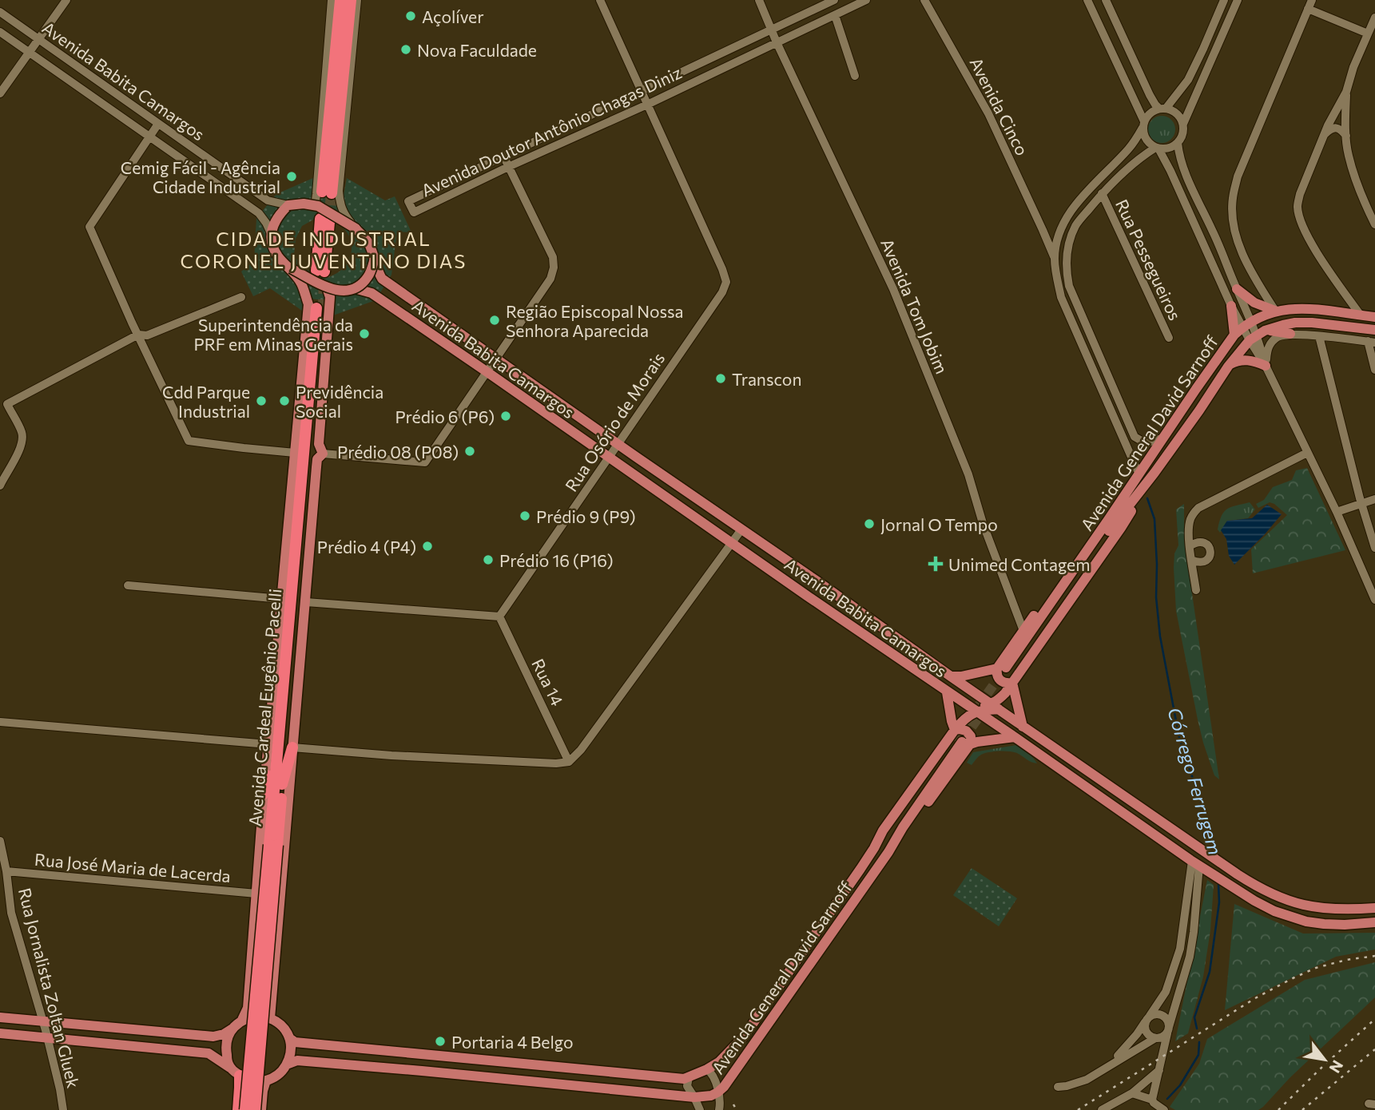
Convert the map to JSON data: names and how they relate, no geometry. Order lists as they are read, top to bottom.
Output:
{
  "streets": {
    "highway": ["Avenida Cardeal Eugênio Pacelli"],
    "main road": ["Avenida Babita Camargos", "Avenida General David Sarnoff"],
    "street": [
      "Avenida Cinco",
      "Avenida Doutor Antônio Chagas Diniz",
      "Rua Pessegueiros",
      "Avenida Tom Jobim",
      "Rua Osório de Morais",
      "Rua 14",
      "Rua José Maria de Lacerda",
      "Rua Jornalista Zoltan Gluek"
    ]
  },
  "crossings": [
    ["Avenida Babita Camargos", "Rua Osório de Morais"],
    ["Avenida Babita Camargos", "Avenida Cardeal Eugênio Pacelli"],
    ["Avenida Doutor Antônio Chagas Diniz", "Avenida Tom Jobim"],
    ["Avenida Doutor Antônio Chagas Diniz", "Rua Osório de Morais"],
    ["Rua Osório de Morais", "Rua 14"],
    ["Avenida General David Sarnoff", "Avenida Cardeal Eugênio Pacelli"],
    ["Avenida Cardeal Eugênio Pacelli", "Rua José Maria de Lacerda"],
    ["Rua José Maria de Lacerda", "Rua Jornalista Zoltan Gluek"]
  ],
  "districts": ["CIDADE INDUSTRIAL CORONEL JUVENTINO DIAS"],
  "water": ["Córrego Ferrugem"],
  "places": {
    "other": [
      "Açolíver",
      "Nova Faculdade",
      "Cemig Fácil - Agência Cidade Industrial",
      "Região Episcopal Nossa Senhora Aparecida",
      "Superintendência da PRF em Minas Gerais",
      "Transcon",
      "Cdd Parque Industrial",
      "Previdência Social",
      "Prédio 6 (P6)",
      "Prédio 08 (P08)",
      "Prédio 9 (P9)",
      "Jornal O Tempo",
      "Prédio 4 (P4)",
      "Prédio 16 (P16)",
      "Portaria 4 Belgo"
    ],
    "health": ["Unimed Contagem"]
  },
  "north": "bottom right"
}
